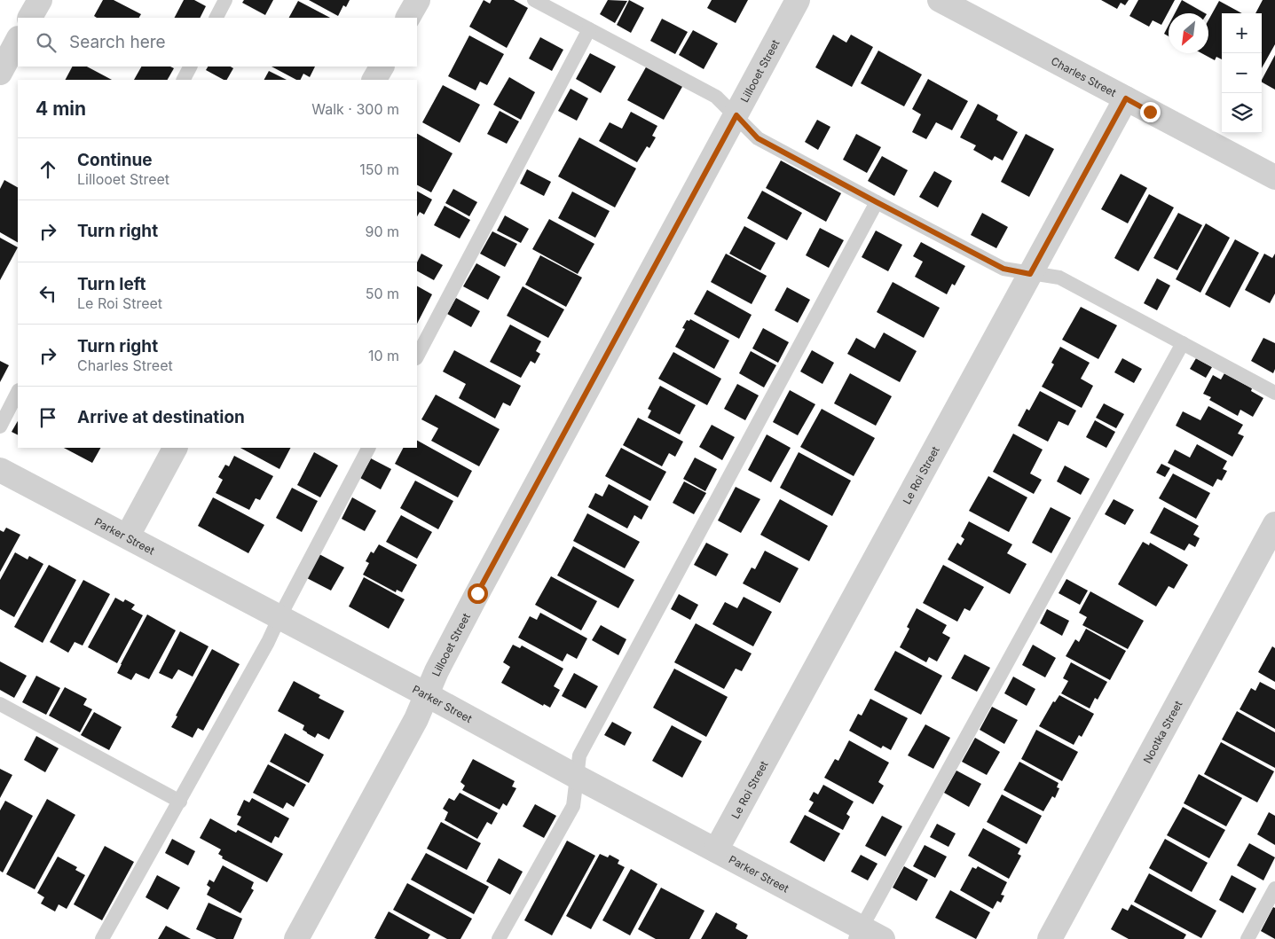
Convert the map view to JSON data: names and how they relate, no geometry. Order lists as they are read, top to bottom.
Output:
{
  "streets": {
    "street": [
      "Lillooet Street",
      "Charles Street",
      "Le Roi Street",
      "Parker Street",
      "Nootka Street"
    ]
  },
  "crossings": [
    ["Lillooet Street", "Parker Street"],
    ["Charles Street", "Le Roi Street"],
    ["Le Roi Street", "Parker Street"]
  ],
  "north": "bottom left",
  "page": {
    "map_buttons": ["+", "−"],
    "search": "Search here",
    "heading": ["4 min", "Walk · 300 m"],
    "list": [
      ["Continue", "Lillooet Street", "150 m"],
      ["Turn right", "90 m"],
      ["Turn left", "Le Roi Street", "50 m"],
      ["Turn right", "Charles Street", "10 m"],
      "Arrive at destination"
    ]
  }
}
